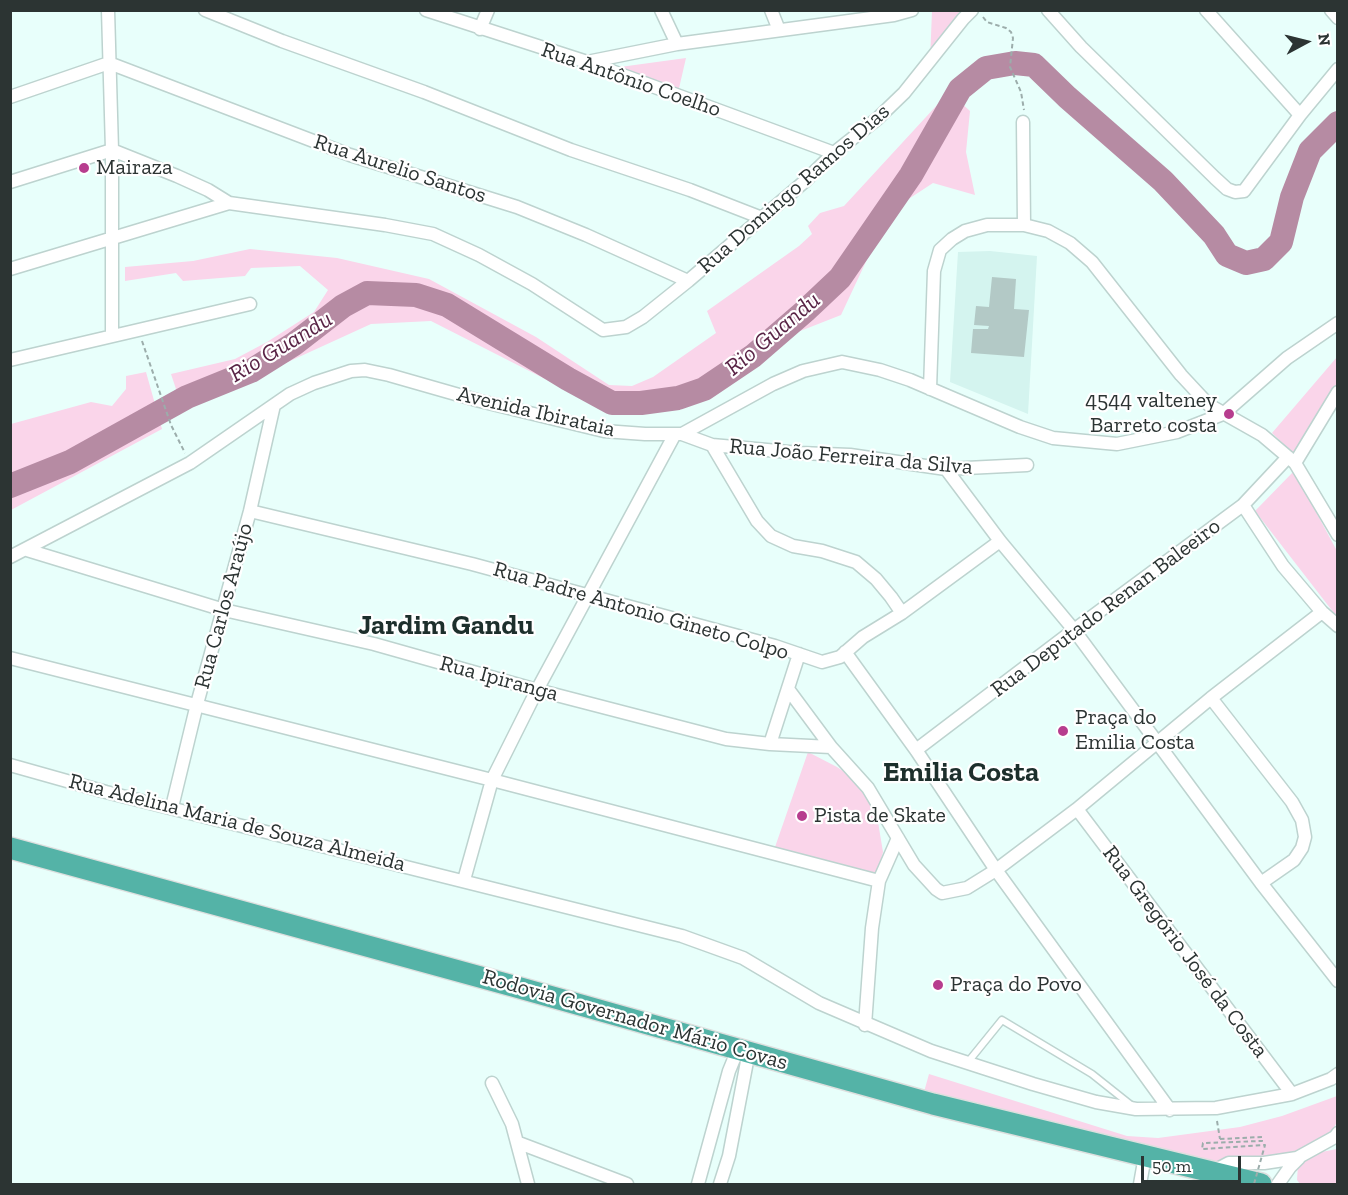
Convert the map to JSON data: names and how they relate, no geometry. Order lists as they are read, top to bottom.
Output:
{
  "streets": {
    "highway": ["Rodovia Governador Mário Covas"],
    "street": [
      "Rua Antônio Coelho",
      "Rua Aurelio Santos",
      "Rua Domingo Ramos Dias",
      "Avenida Ibirataia",
      "Rua João Ferreira da Silva",
      "Rua Carlos Araújo",
      "Rua Deputado Renan Baleeiro",
      "Rua Padre Antonio Gineto Colpo",
      "Rua Ipiranga",
      "Rua Adelina Maria de Souza Almeida",
      "Rua Gregório José da Costa"
    ]
  },
  "crossings": [
    ["Rua Antônio Coelho", "Rua Domingo Ramos Dias"],
    ["Rua Aurelio Santos", "Rua Domingo Ramos Dias"],
    ["Avenida Ibirataia", "Rua João Ferreira da Silva"],
    ["Avenida Ibirataia", "Rua Carlos Araújo"],
    ["Avenida Ibirataia", "Rua Ipiranga"],
    ["Rua Carlos Araújo", "Rua Padre Antonio Gineto Colpo"],
    ["Rua Carlos Araújo", "Rua Ipiranga"],
    ["Rua Carlos Araújo", "Rua Adelina Maria de Souza Almeida"],
    ["Rua Adelina Maria de Souza Almeida", "Rua Gregório José da Costa"]
  ],
  "districts": ["Jardim Gandu", "Emilia Costa"],
  "water": ["Rio Guandu"],
  "places": [
    "Mairaza",
    "4544 valteney Barreto costa",
    "Praça do Emilia Costa",
    "Pista de Skate",
    "Praça do Povo"
  ],
  "scale_bar": "50 m",
  "north": "right"
}
